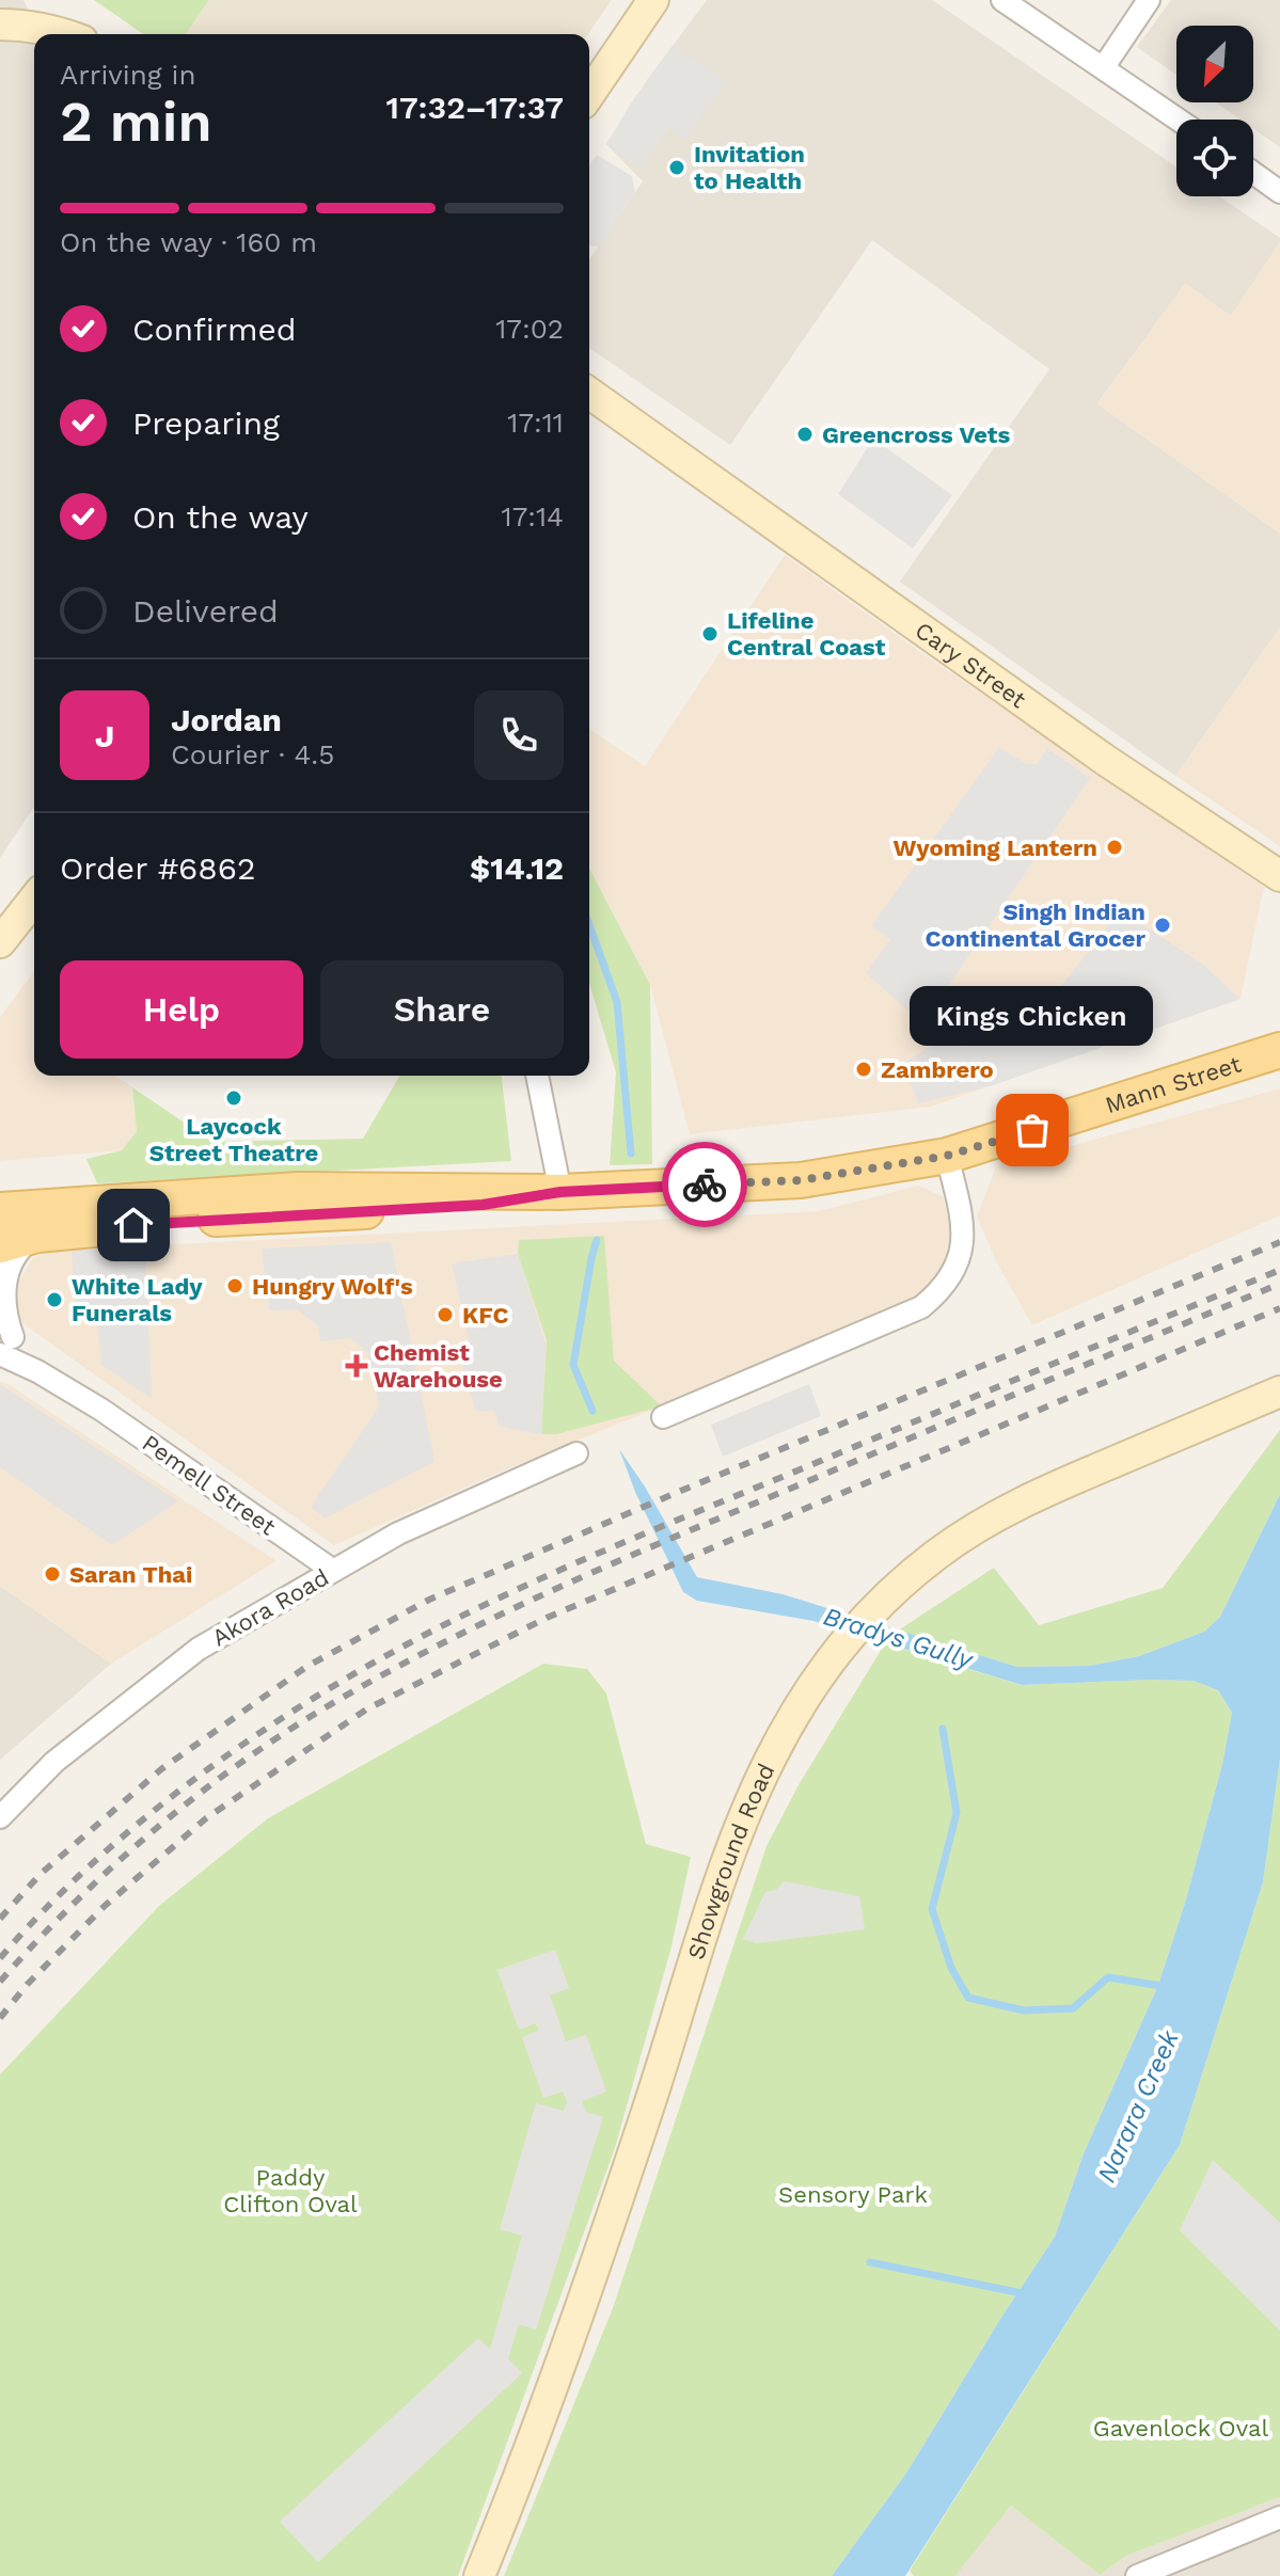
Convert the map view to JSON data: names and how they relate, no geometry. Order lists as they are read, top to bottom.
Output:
{
  "streets": {
    "main road": ["Mann Street"],
    "street": [
      "Cary Street",
      "Pemell Street",
      "Akora Road",
      "Showground Road"
    ]
  },
  "crossings": [
    ["Pemell Street", "Akora Road"]
  ],
  "water": ["Bradys Gully", "Narara Creek"],
  "parks": ["Paddy Clifton Oval", "Sensory Park", "Gavenlock Oval"],
  "places": {
    "other": [
      "Invitation to Health",
      "Greencross Vets",
      "Lifeline Central Coast",
      "Wyoming Lantern",
      "Singh Indian Continental Grocer",
      "Zambrero",
      "Laycock Street Theatre",
      "Kings Chicken",
      "Hungry Wolf's",
      "White Lady Funerals",
      "KFC",
      "Saran Thai"
    ],
    "health": ["Chemist Warehouse"]
  },
  "north": "bottom left",
  "page": {
    "heading": ["2 min", "Arriving in", "17:32–17:37"],
    "panel": [
      "Jordan",
      "Courier · 4.5",
      "Order #6862",
      "$14.12"
    ],
    "bar": "On the way · 160 m",
    "list": [
      ["Confirmed", "17:02"],
      ["Preparing", "17:11"],
      ["On the way", "17:14"],
      "Delivered"
    ],
    "round": "J",
    "buttons": ["Help", "Share"],
    "bubble": "Kings Chicken"
  }
}
